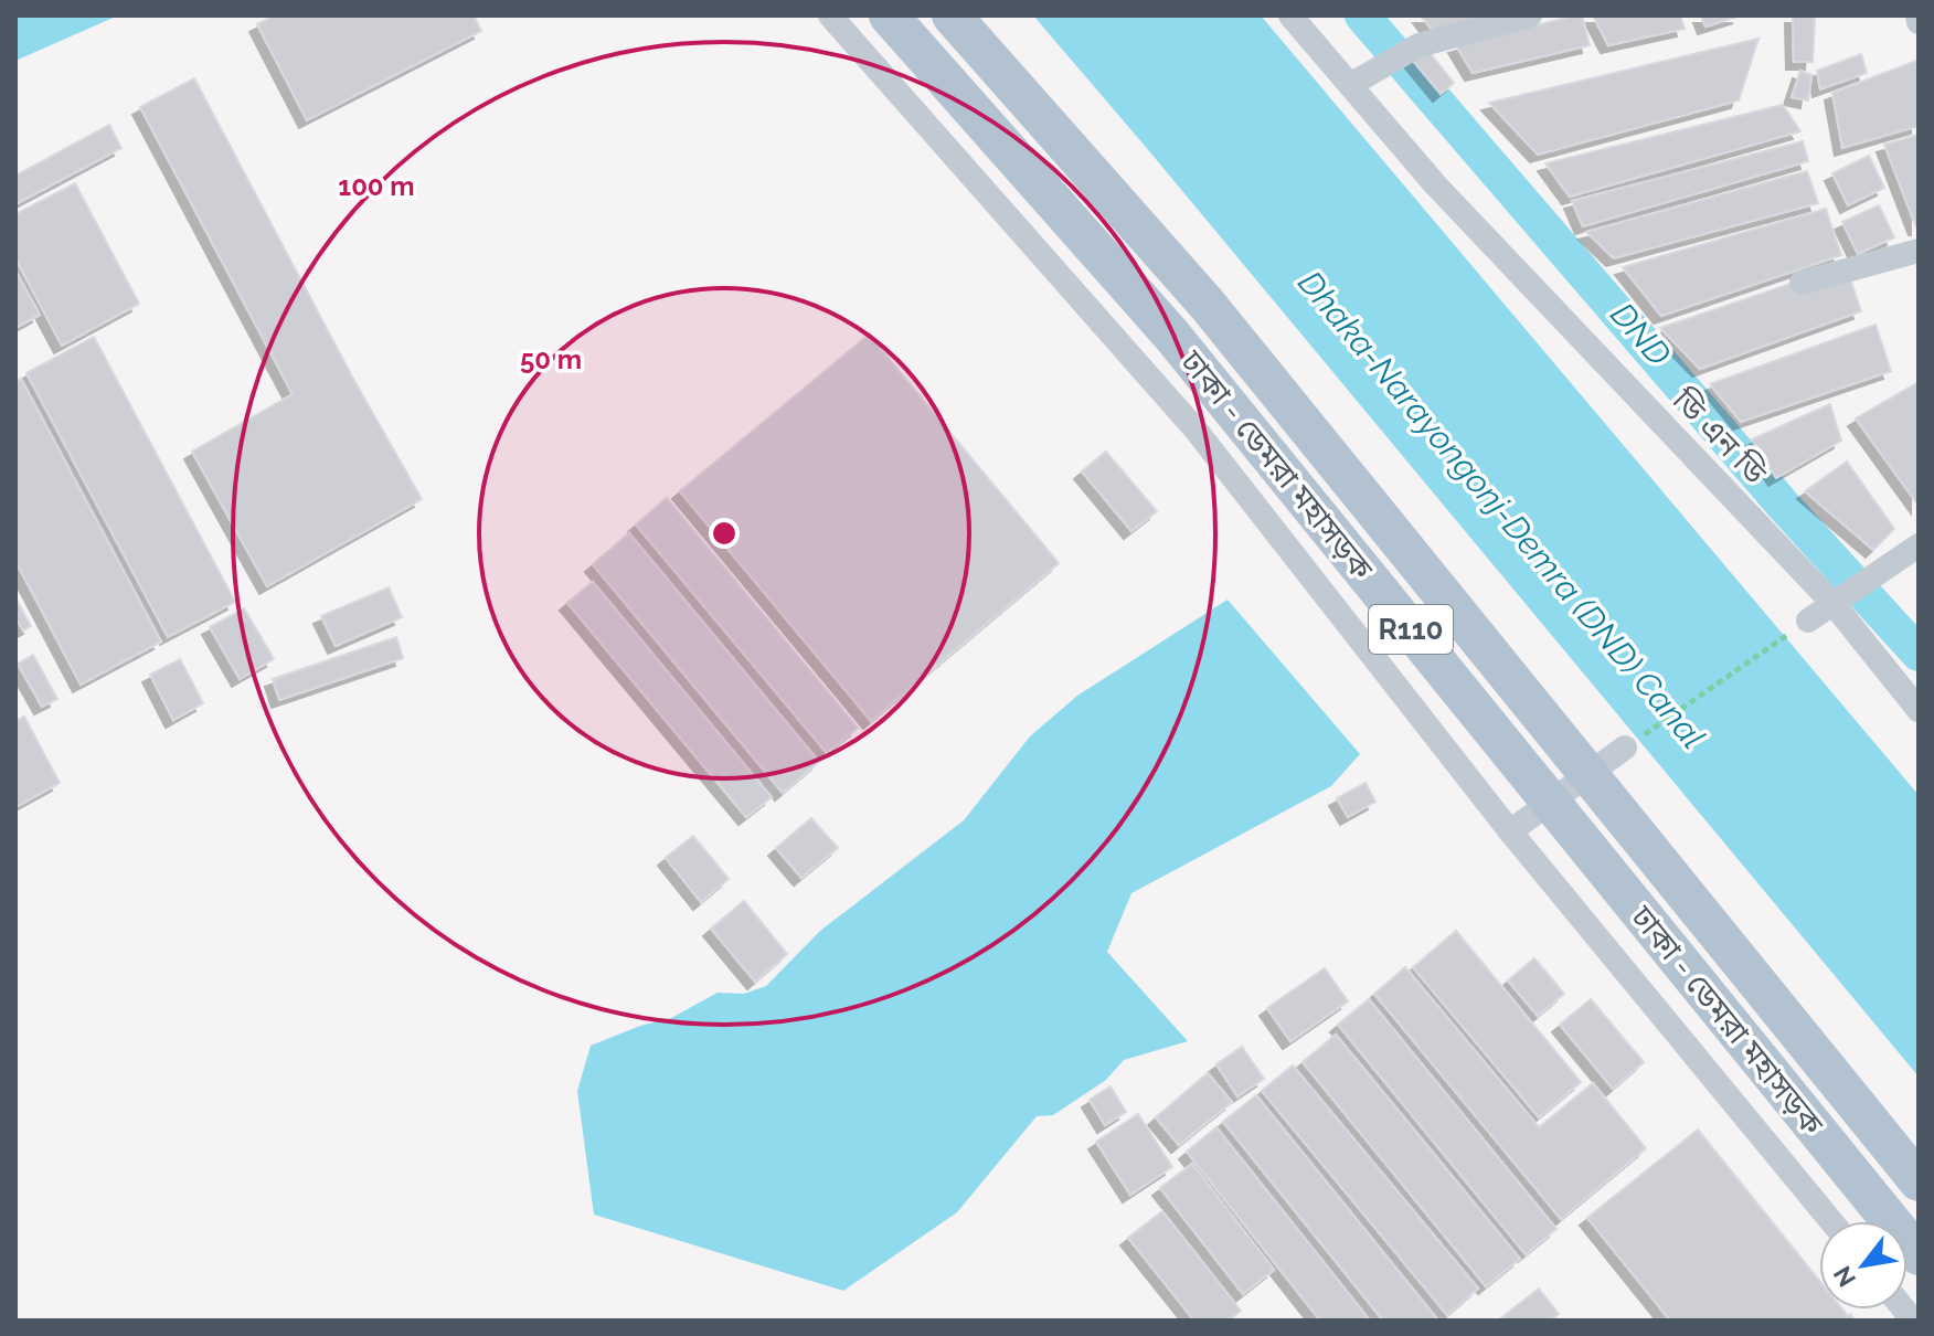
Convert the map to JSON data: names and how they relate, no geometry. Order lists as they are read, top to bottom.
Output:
{
  "streets": {
    "main road": ["ঢাকা - ডেমরা মহাসড়ক", "R110"],
    "street": ["ডি এন ডি"]
  },
  "water": ["DND", "Dhaka-Narayongonj-Demra (DND) Canal"],
  "north": "bottom left",
  "rings": ["100 m", "50 m"]
}
